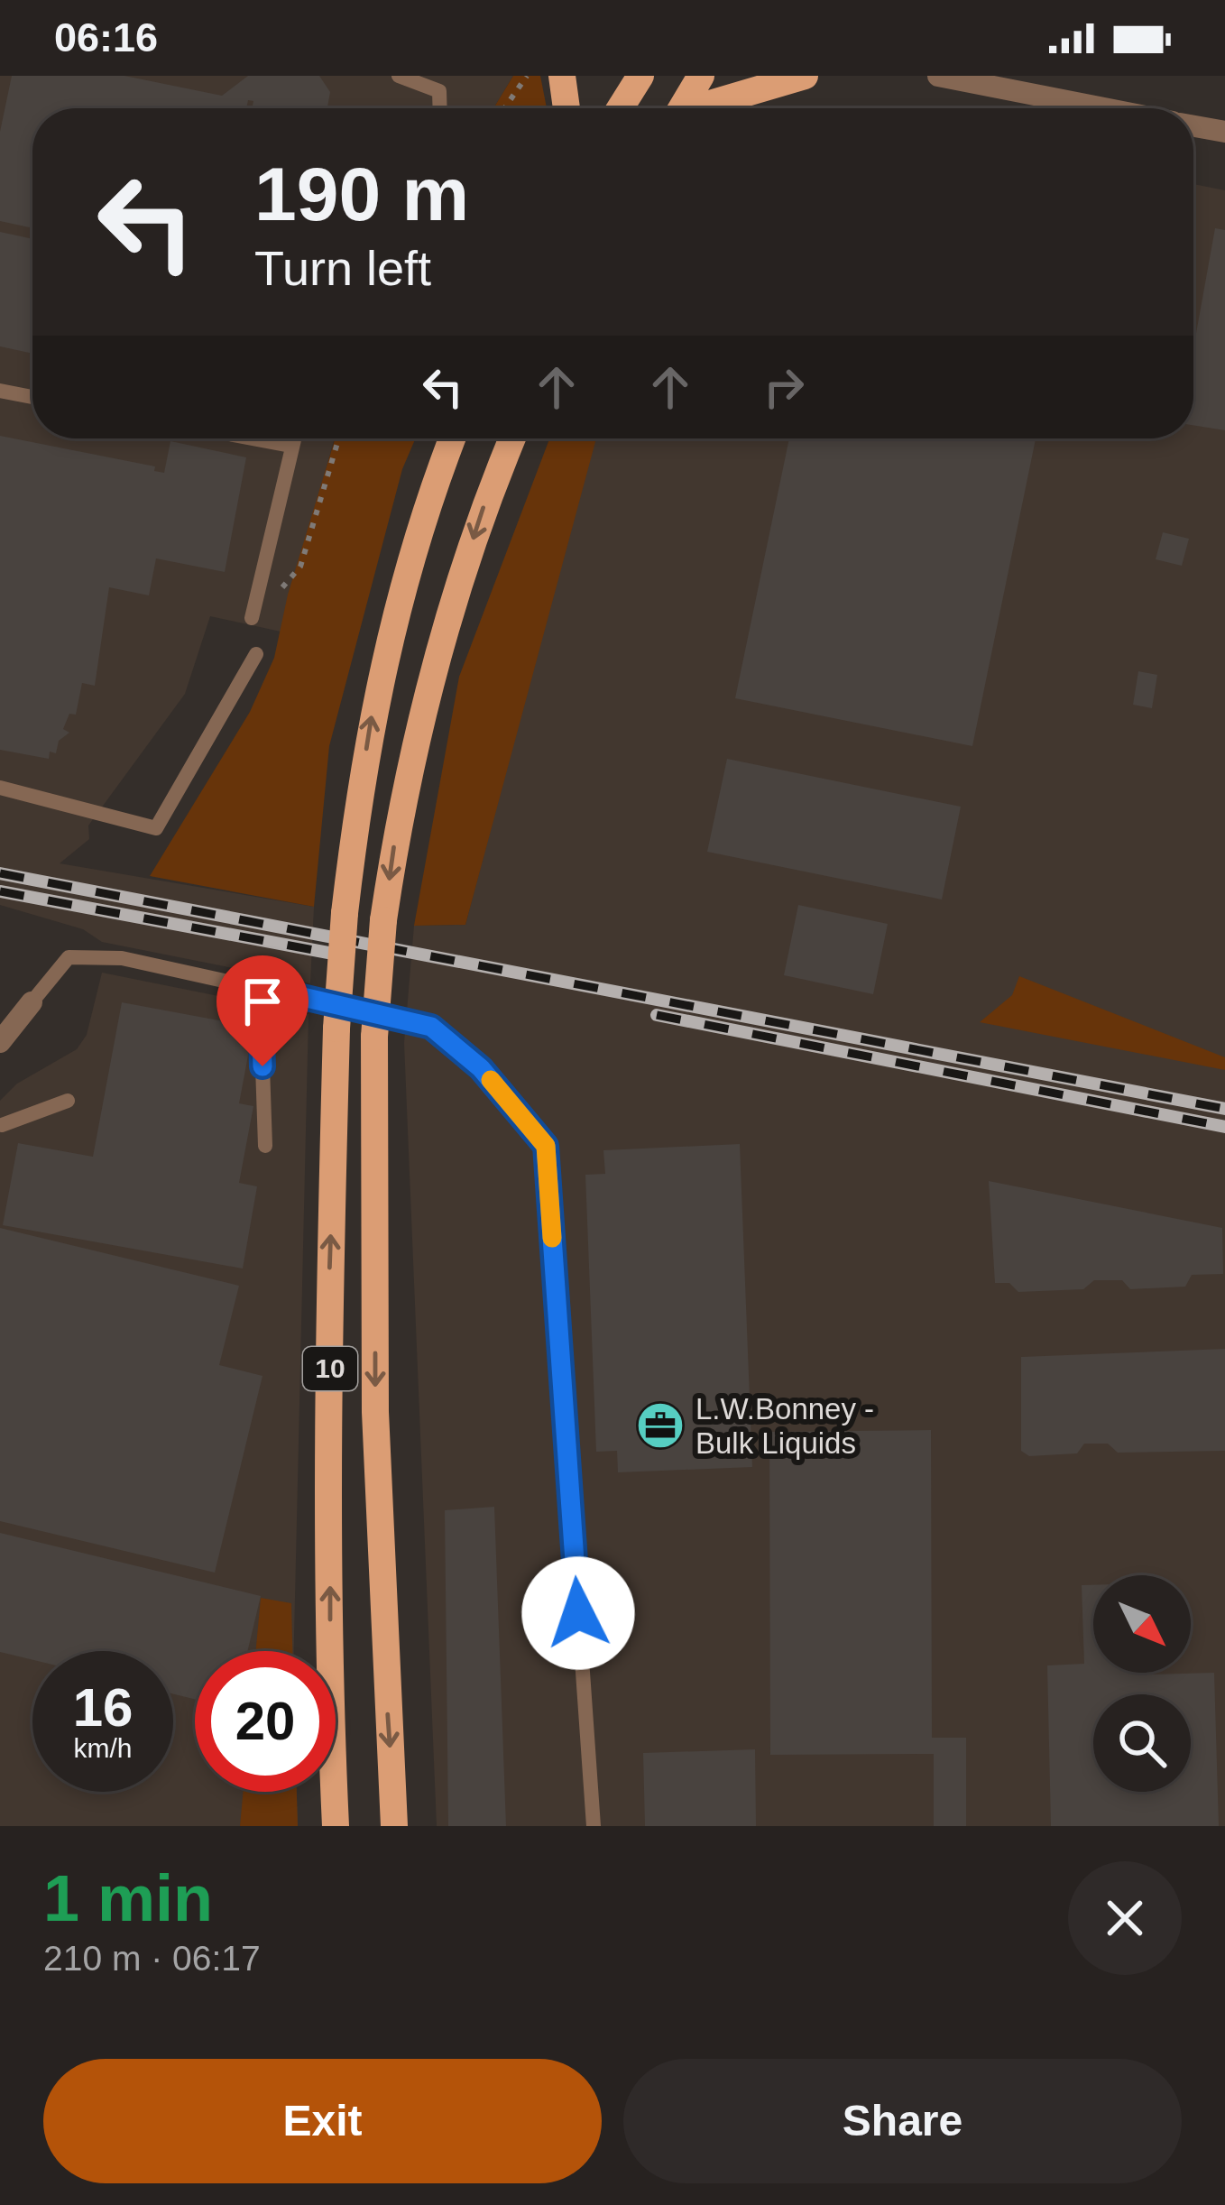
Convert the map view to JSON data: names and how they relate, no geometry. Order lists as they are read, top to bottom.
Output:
{
  "streets": {
    "main road": ["10"]
  },
  "places": {
    "office": ["L.W.Bonney - Bulk Liquids"]
  },
  "north": "bottom right",
  "page": {
    "status": "06:16",
    "turn": ["190 m", "Turn left"],
    "speed": "16 km/h",
    "limit": "20",
    "heading": ["1 min", "210 m · 06:17"],
    "buttons": ["Exit", "Share"]
  }
}
